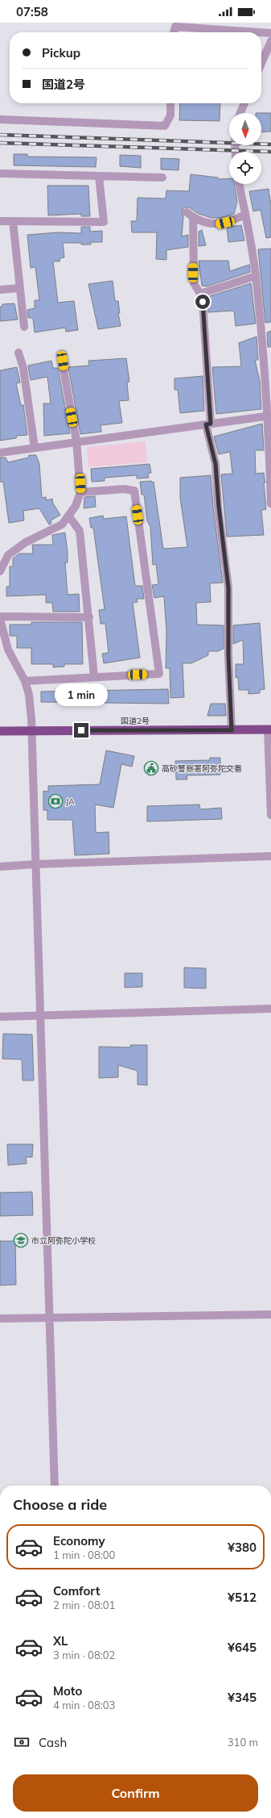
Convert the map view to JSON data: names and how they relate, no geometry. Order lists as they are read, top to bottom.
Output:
{
  "streets": {
    "highway": ["国道2号"]
  },
  "places": {
    "public building": ["高砂警察署阿弥陀交番"],
    "bank": ["JA"],
    "school or university": ["市立阿弥陀小学校"]
  },
  "north": "bottom",
  "page": {
    "status": "07:58",
    "banner": ["Pickup", "国道2号"],
    "bubble": "1 min",
    "heading": "Choose a ride",
    "list": [
      {
        "name": "Economy",
        "note": "1 min · 08:00",
        "value": "¥380"
      },
      {
        "name": "Comfort",
        "note": "2 min · 08:01",
        "value": "¥512"
      },
      {
        "name": "XL",
        "note": "3 min · 08:02",
        "value": "¥645"
      },
      {
        "name": "Moto",
        "note": "4 min · 08:03",
        "value": "¥345"
      }
    ],
    "pay": ["Cash", "310 m"],
    "buttons": "Confirm"
  }
}
